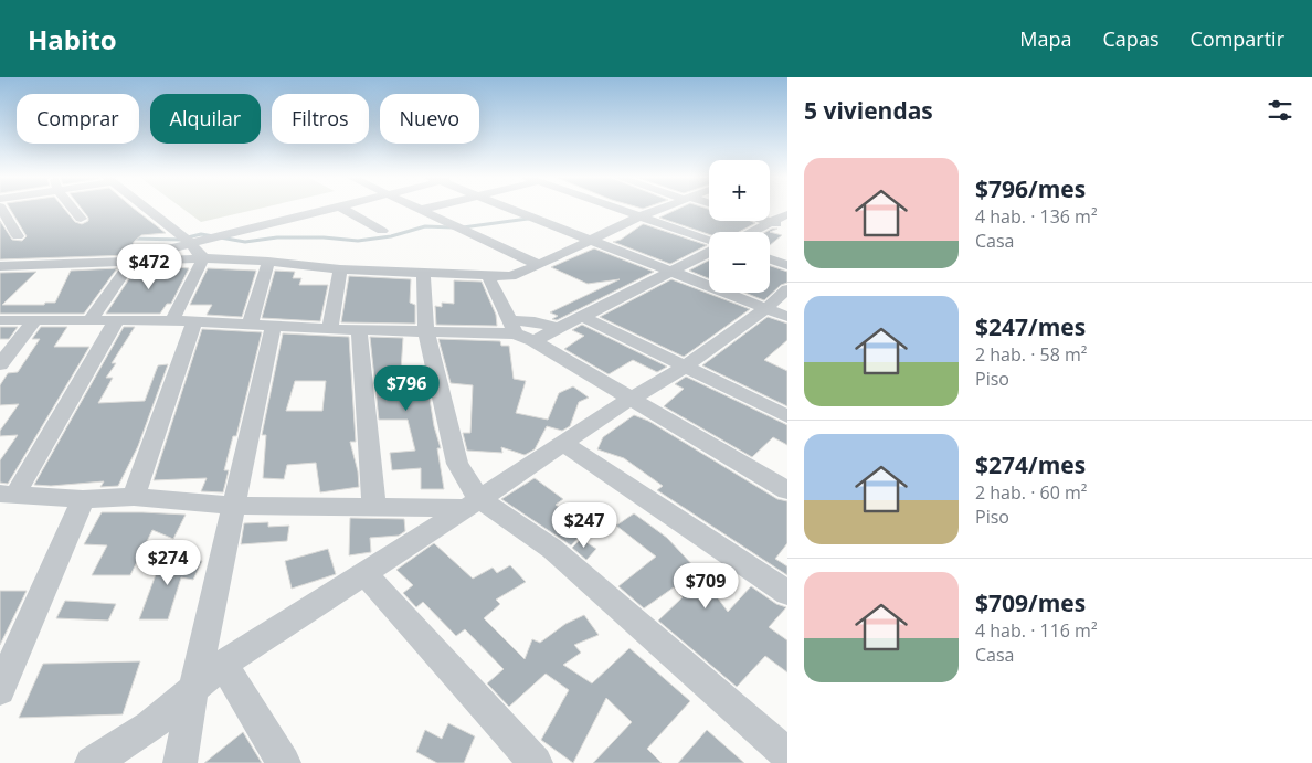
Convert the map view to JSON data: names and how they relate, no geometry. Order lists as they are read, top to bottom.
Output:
{
  "page": {
    "header": "Habito",
    "nav": ["Mapa", "Capas", "Compartir"],
    "heading": "5 viviendas",
    "chip": [
      "Comprar",
      "Alquilar",
      "Filtros",
      "Nuevo"
    ],
    "list": [
      {
        "name": "$796/mes",
        "note": "4 hab. · 136 m² · Casa"
      },
      {
        "name": "$247/mes",
        "note": "2 hab. · 58 m² · Piso"
      },
      {
        "name": "$274/mes",
        "note": "2 hab. · 60 m² · Piso"
      },
      {
        "name": "$709/mes",
        "note": "4 hab. · 116 m² · Casa"
      }
    ],
    "map_buttons": ["+", "−"],
    "price": [
      "$472",
      "$796",
      "$247",
      "$274",
      "$709"
    ]
  }
}
